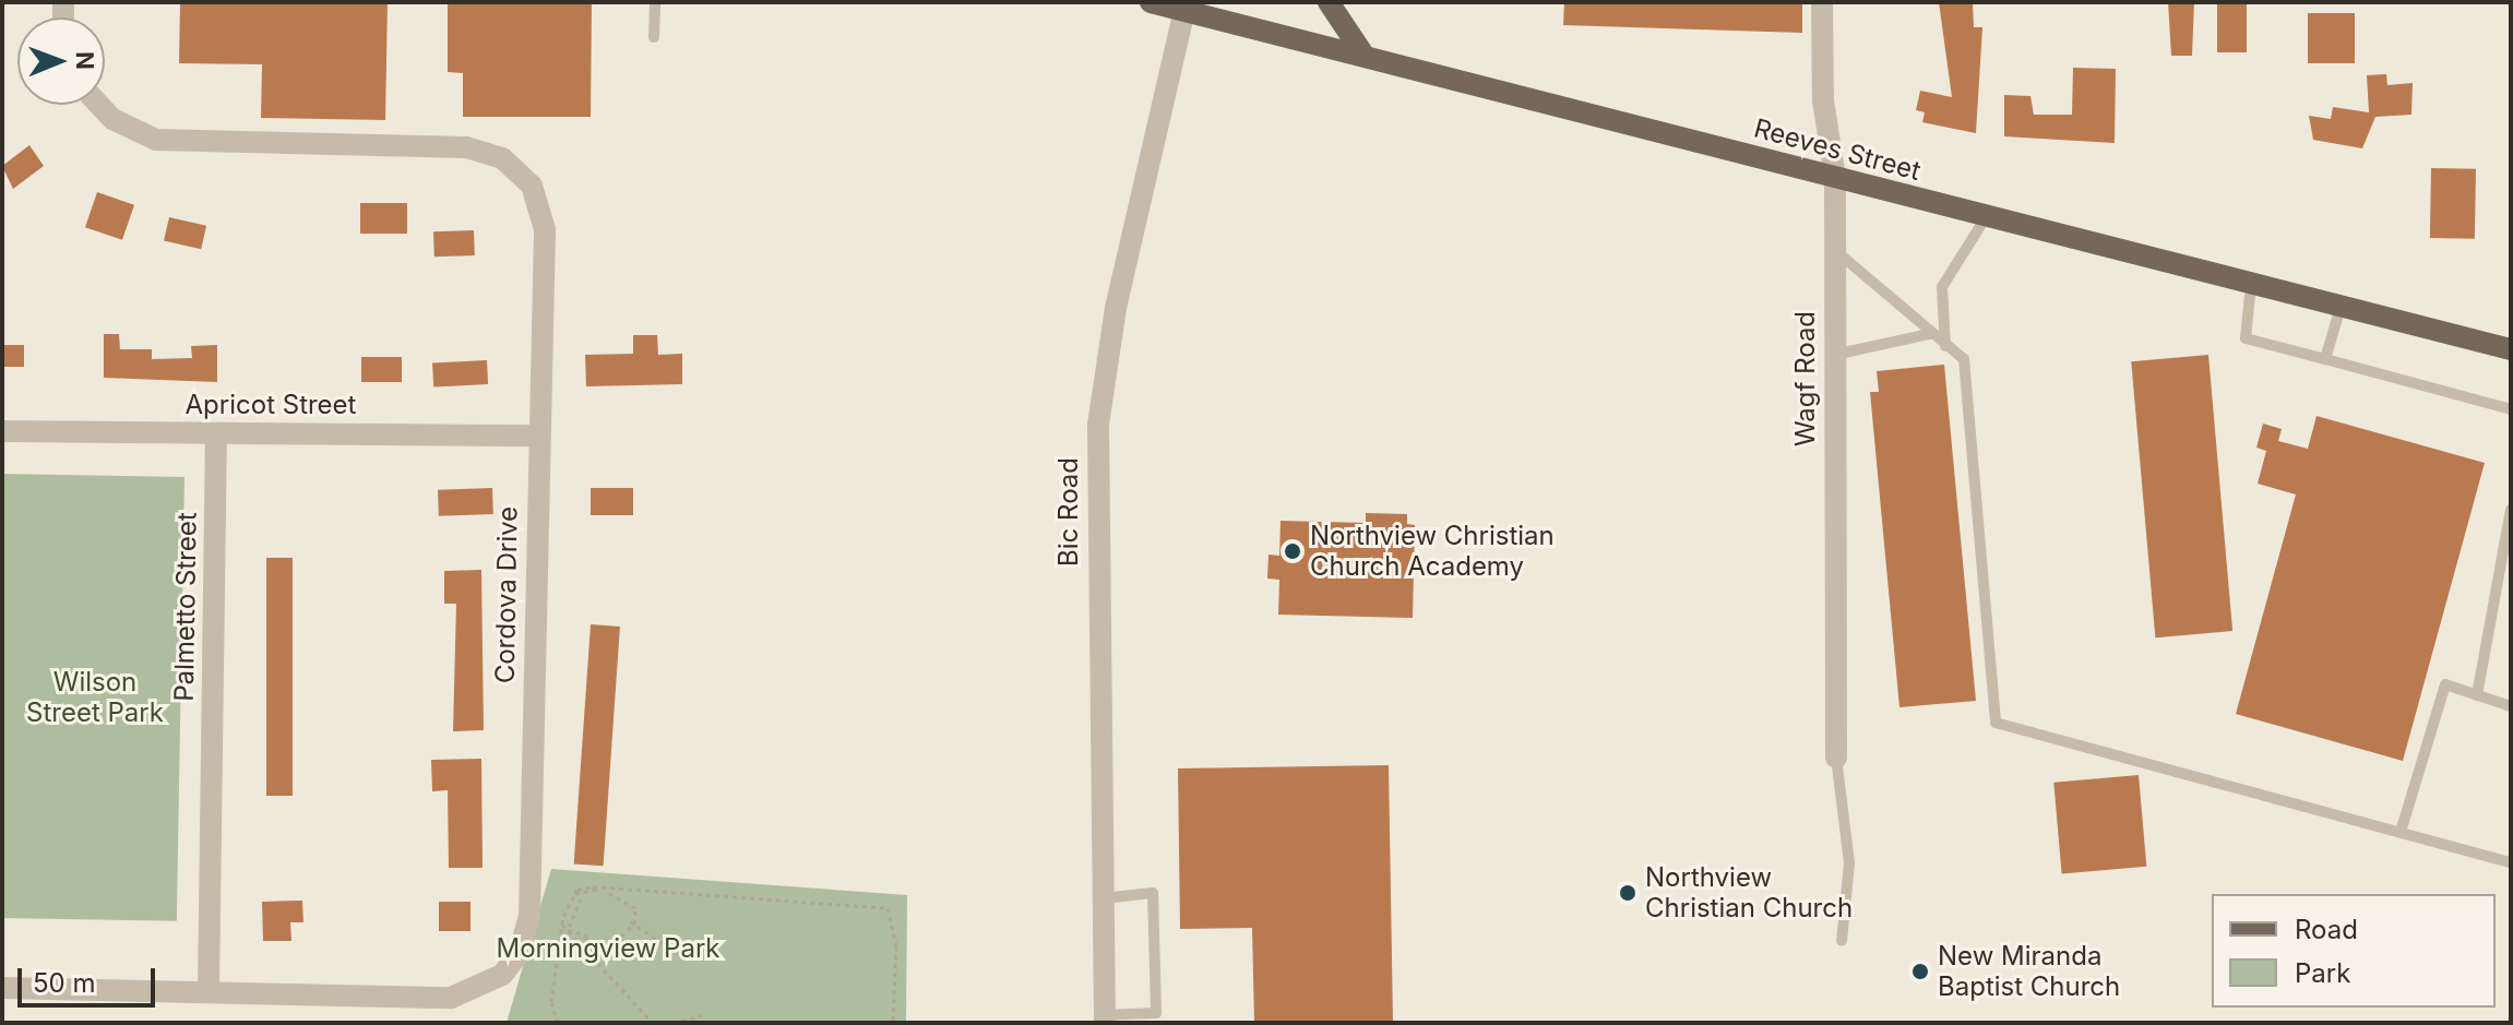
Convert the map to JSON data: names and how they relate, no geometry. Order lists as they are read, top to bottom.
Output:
{
  "streets": {
    "main road": ["Reeves Street"],
    "street": [
      "Wagf Road",
      "Apricot Street",
      "Bic Road",
      "Cordova Drive",
      "Palmetto Street"
    ]
  },
  "crossings": [
    ["Reeves Street", "Wagf Road"],
    ["Reeves Street", "Bic Road"],
    ["Apricot Street", "Cordova Drive"],
    ["Apricot Street", "Palmetto Street"],
    ["Cordova Drive", "Palmetto Street"]
  ],
  "parks": ["Wilson Street Park", "Morningview Park"],
  "places": ["Northview Christian Church Academy", "Northview Christian Church", "New Miranda Baptist Church"],
  "legend": ["Road", "Park"],
  "scale_bar": "50 m",
  "north": "right"
}
